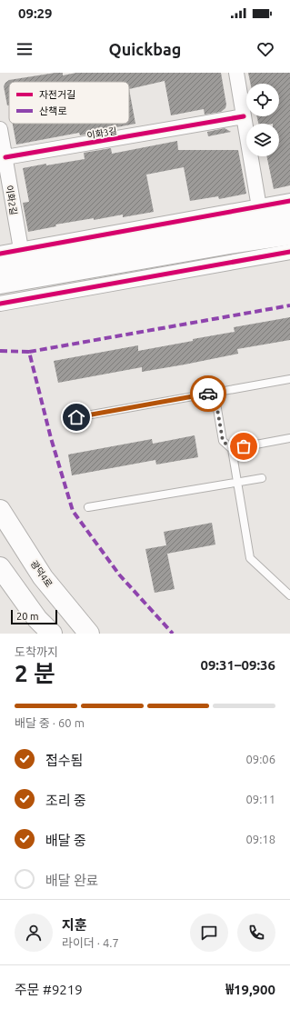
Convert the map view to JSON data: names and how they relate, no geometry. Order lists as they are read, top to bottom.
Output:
{
  "streets": {
    "main road": ["광덕4로"],
    "street": ["이화3길", "이화2길"]
  },
  "crossings": [
    ["이화3길", "이화2길"]
  ],
  "legend": ["자전거길", "산책로"],
  "scale_bar": "20 m",
  "page": {
    "status": "09:29",
    "header": "Quickbag",
    "scale": "20 m",
    "heading": ["2 분", "도착까지", "09:31–09:36"],
    "panel": [
      "지훈",
      "라이더 · 4.7",
      "주문 #9219",
      "₩19,900"
    ],
    "bar": "배달 중 · 60 m",
    "list": [
      ["접수됨", "09:06"],
      ["조리 중", "09:11"],
      ["배달 중", "09:18"],
      "배달 완료"
    ]
  }
}
